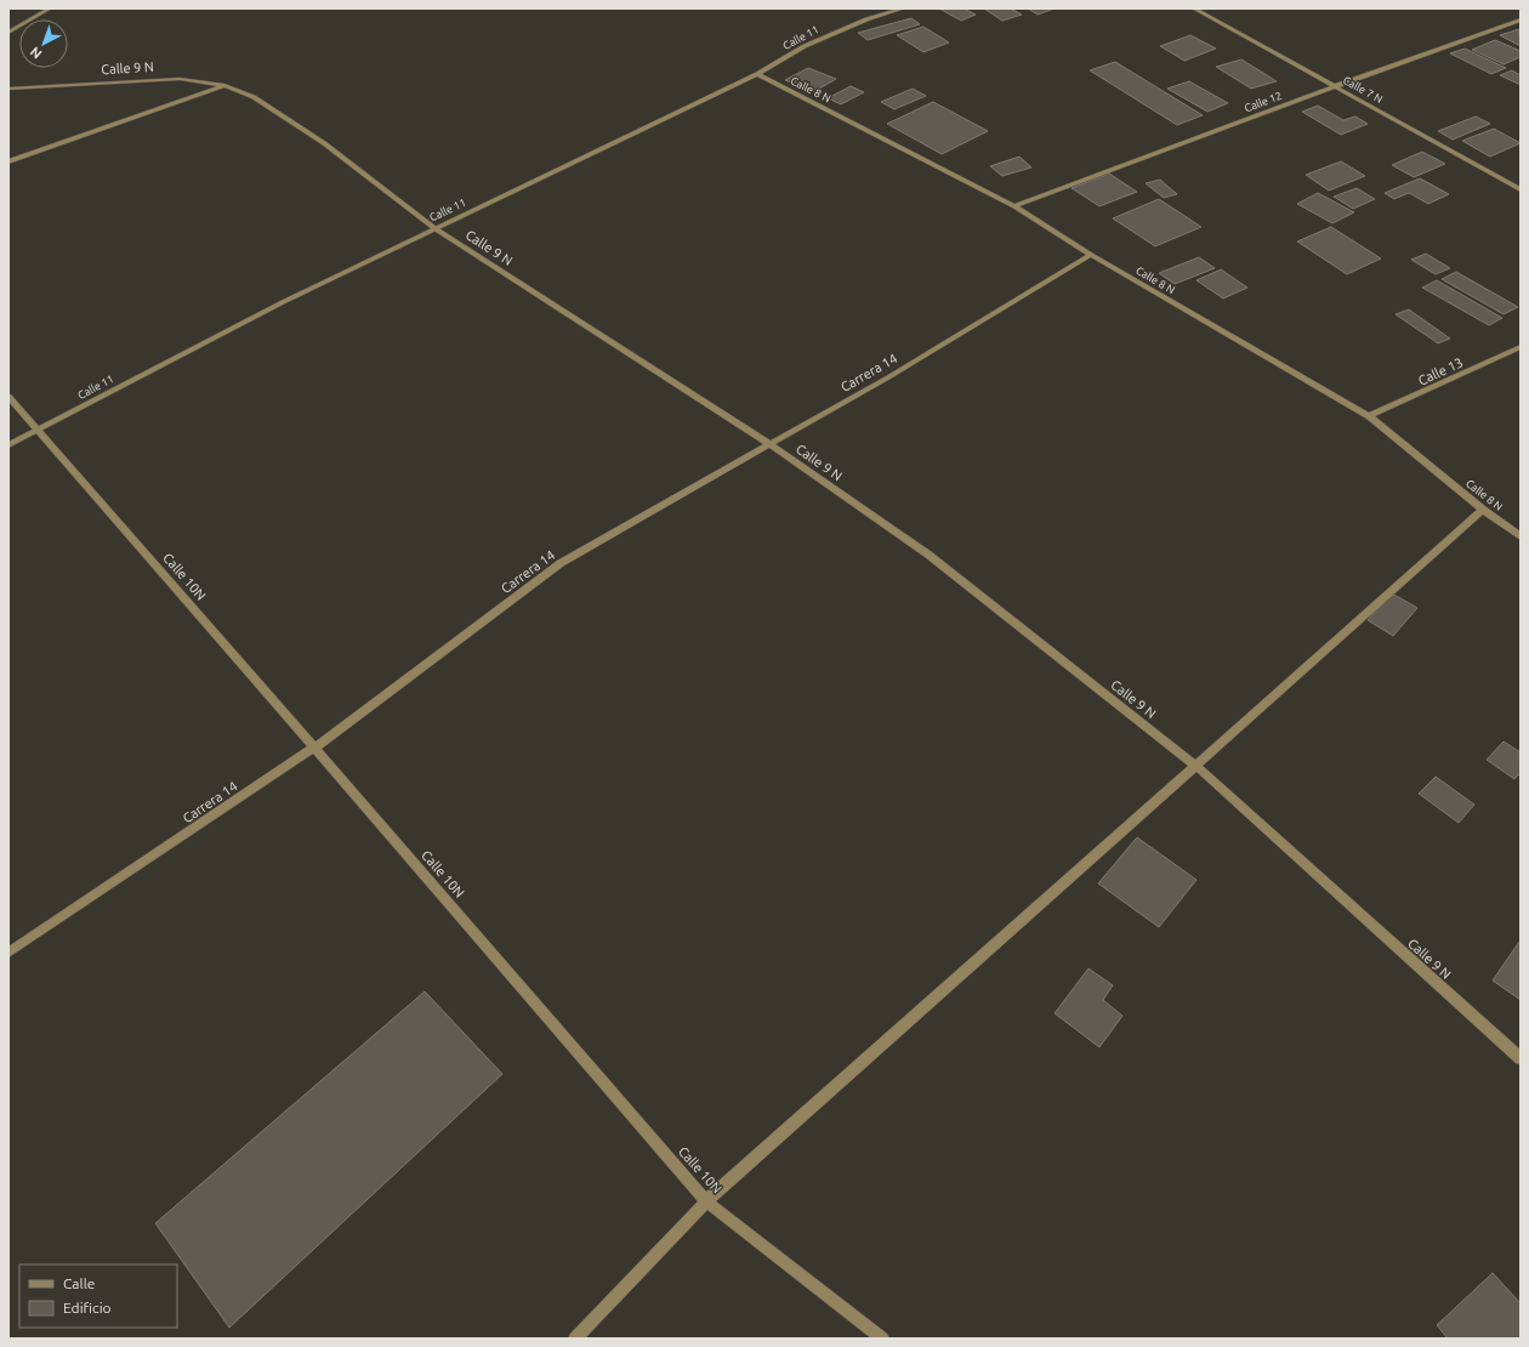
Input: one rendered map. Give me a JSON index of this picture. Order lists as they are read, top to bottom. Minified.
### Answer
{"streets":{"street":["Calle 11","Calle 9 N","Calle 8 N","Calle 7 N","Calle 12","Calle 13","Carrera 14","Calle 10N"]},"crossings":[["Calle 11","Calle 9 N"],["Calle 11","Calle 8 N"],["Calle 11","Calle 10N"],["Calle 9 N","Carrera 14"],["Calle 8 N","Calle 12"],["Calle 8 N","Calle 13"],["Calle 8 N","Carrera 14"],["Calle 7 N","Calle 12"],["Carrera 14","Calle 10N"]],"legend":["Calle","Edificio"],"north":"bottom left"}
